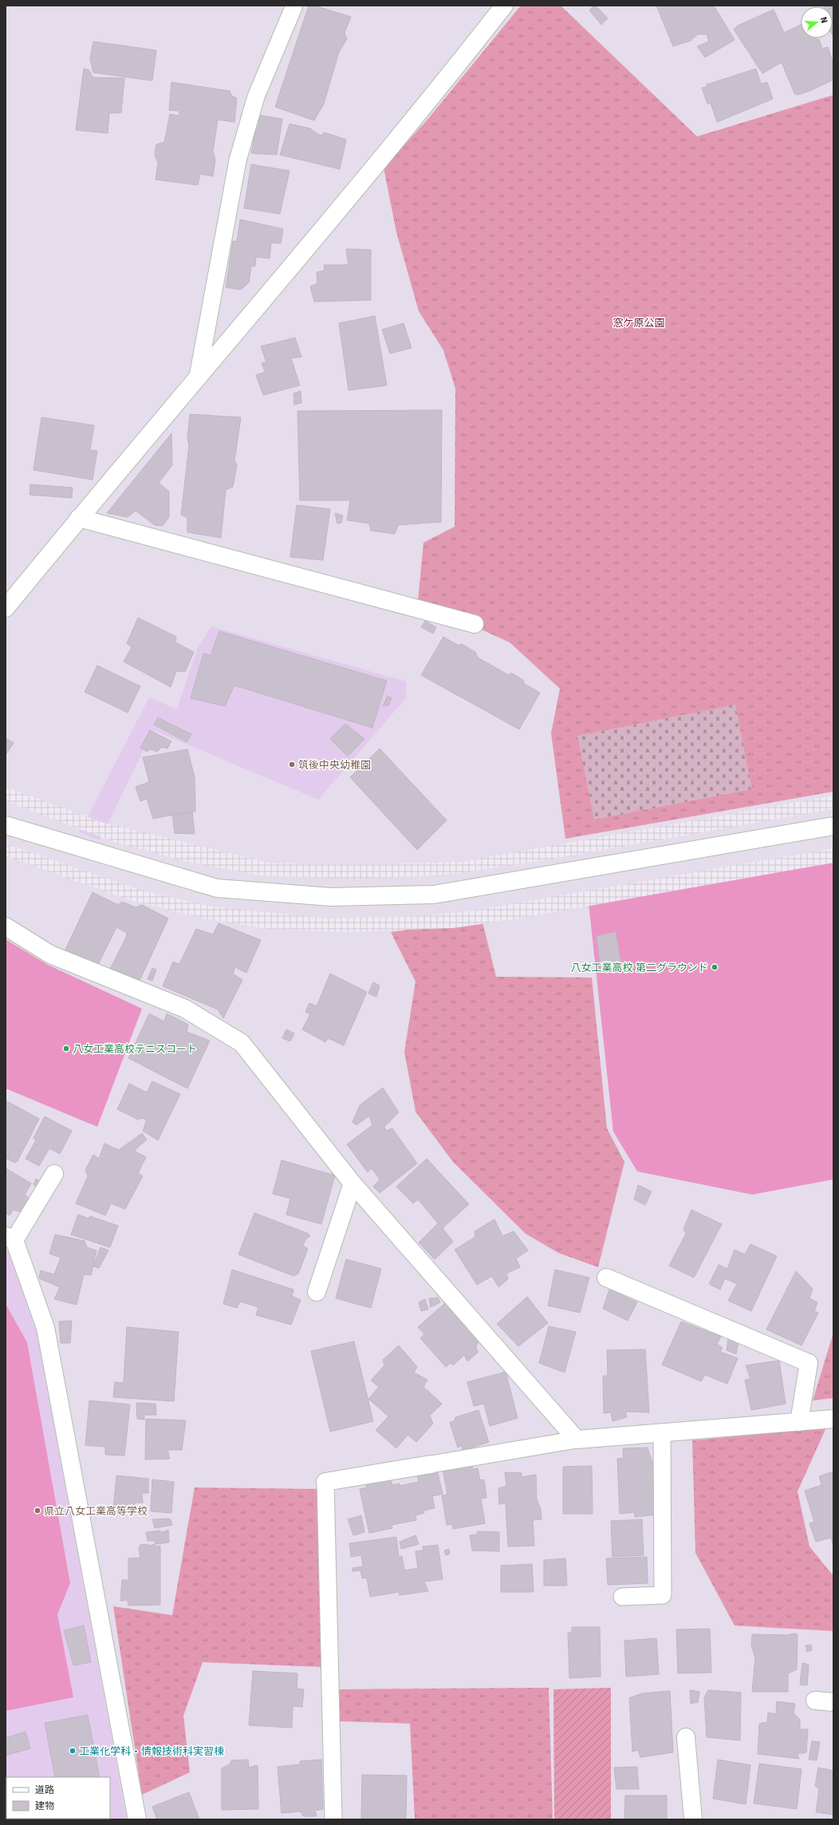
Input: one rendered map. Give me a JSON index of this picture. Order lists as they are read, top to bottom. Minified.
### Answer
{"parks":["窓ケ原公園"],"places":["筑後中央幼稚園","八女工業高校 第二グラウンド","八女工業高校テニスコート","県立八女工業高等学校","工業化学科・情報技術科実習棟"],"legend":["道路","建物"],"north":"right"}
